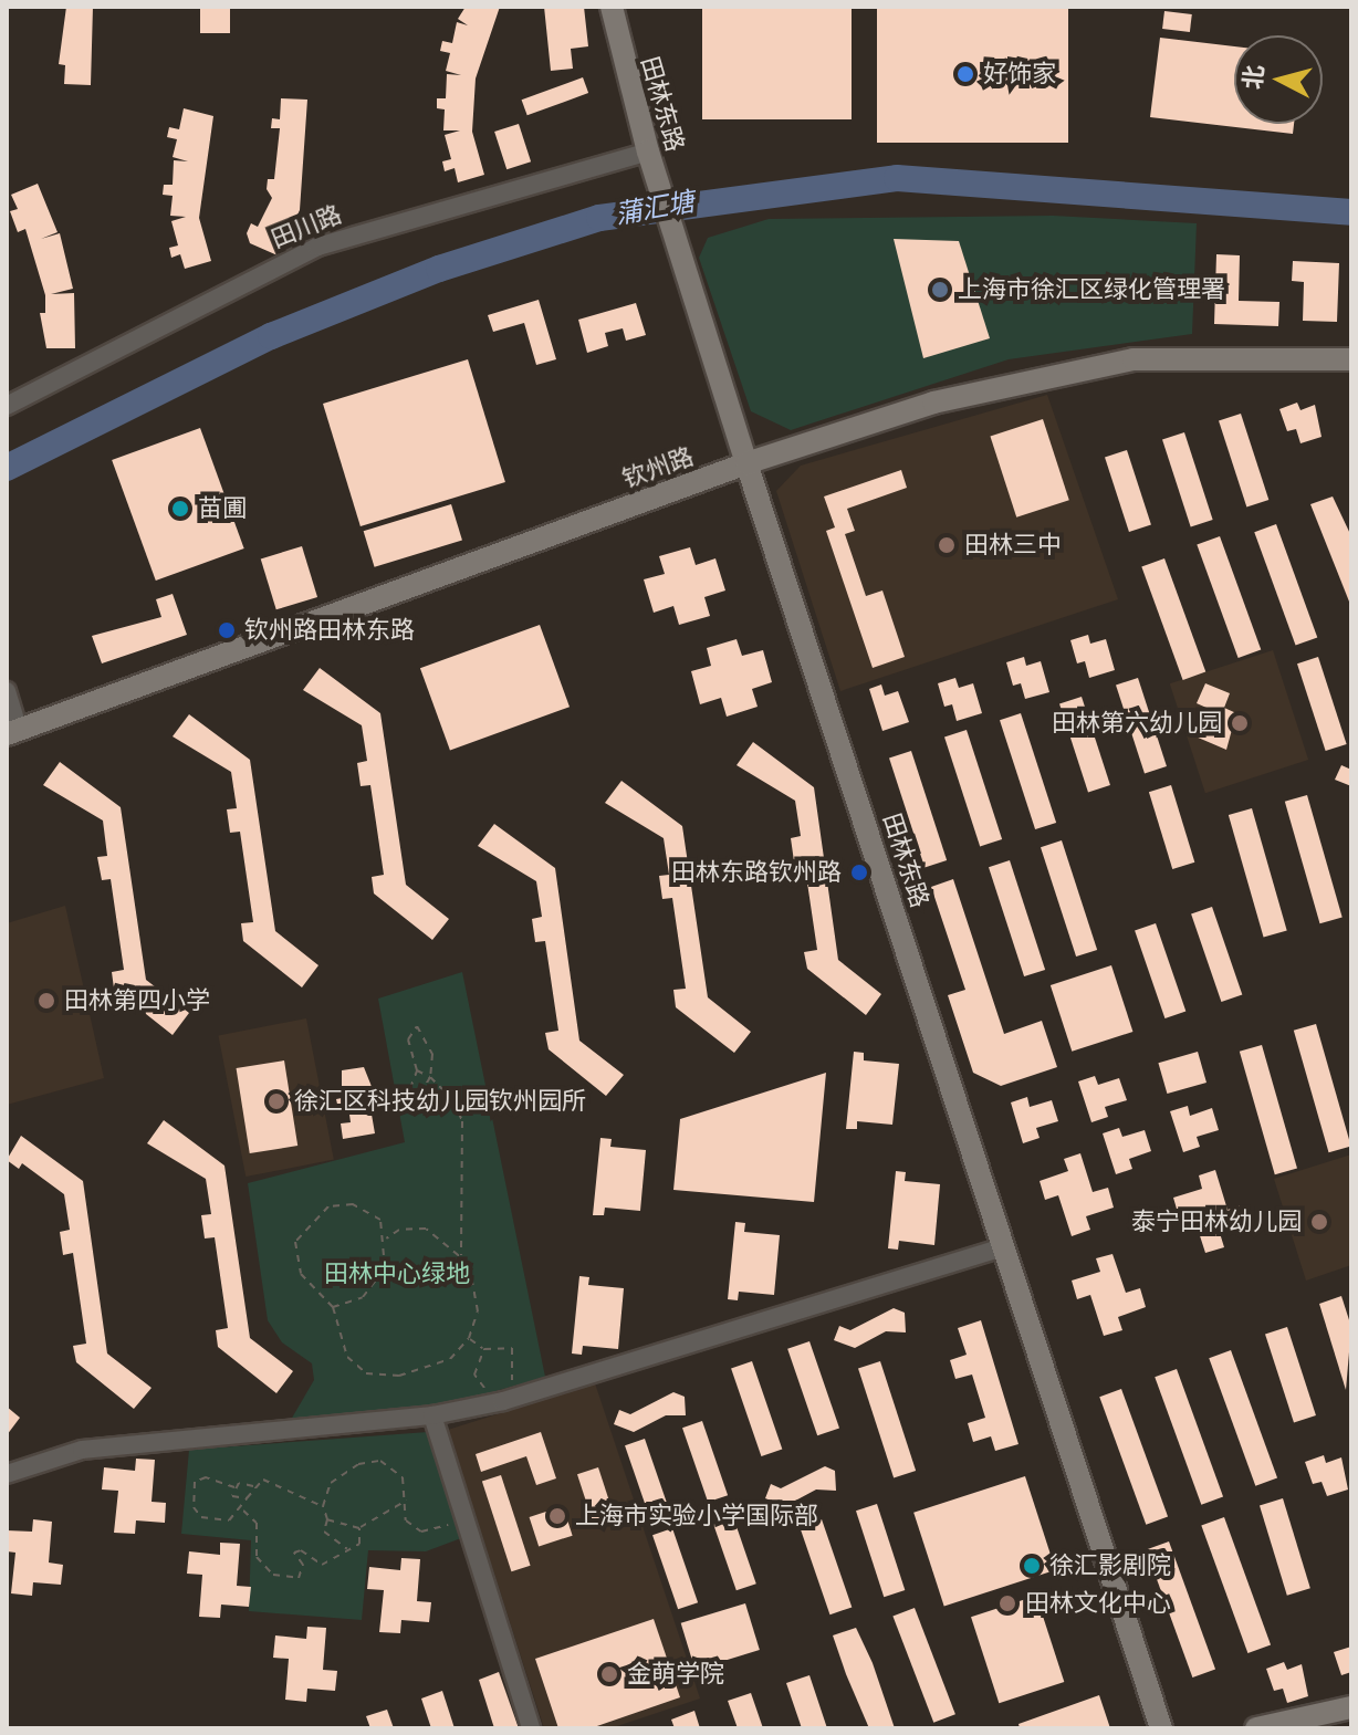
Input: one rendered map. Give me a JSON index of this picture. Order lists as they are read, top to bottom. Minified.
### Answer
{"streets":{"street":["田林东路","田川路","钦州路"]},"crossings":[["田林东路","田川路"],["田林东路","钦州路"]],"water":["蒲汇塘"],"parks":["田林中心绿地"],"places":["好饰家","上海市徐汇区绿化管理署","苗圃","田林三中","钦州路田林东路","田林第六幼儿园","田林东路钦州路","田林第四小学","徐汇区科技幼儿园钦州园所","泰宁田林幼儿园","上海市实验小学国际部","徐汇影剧院","田林文化中心","金萌学院"],"north":"left"}
